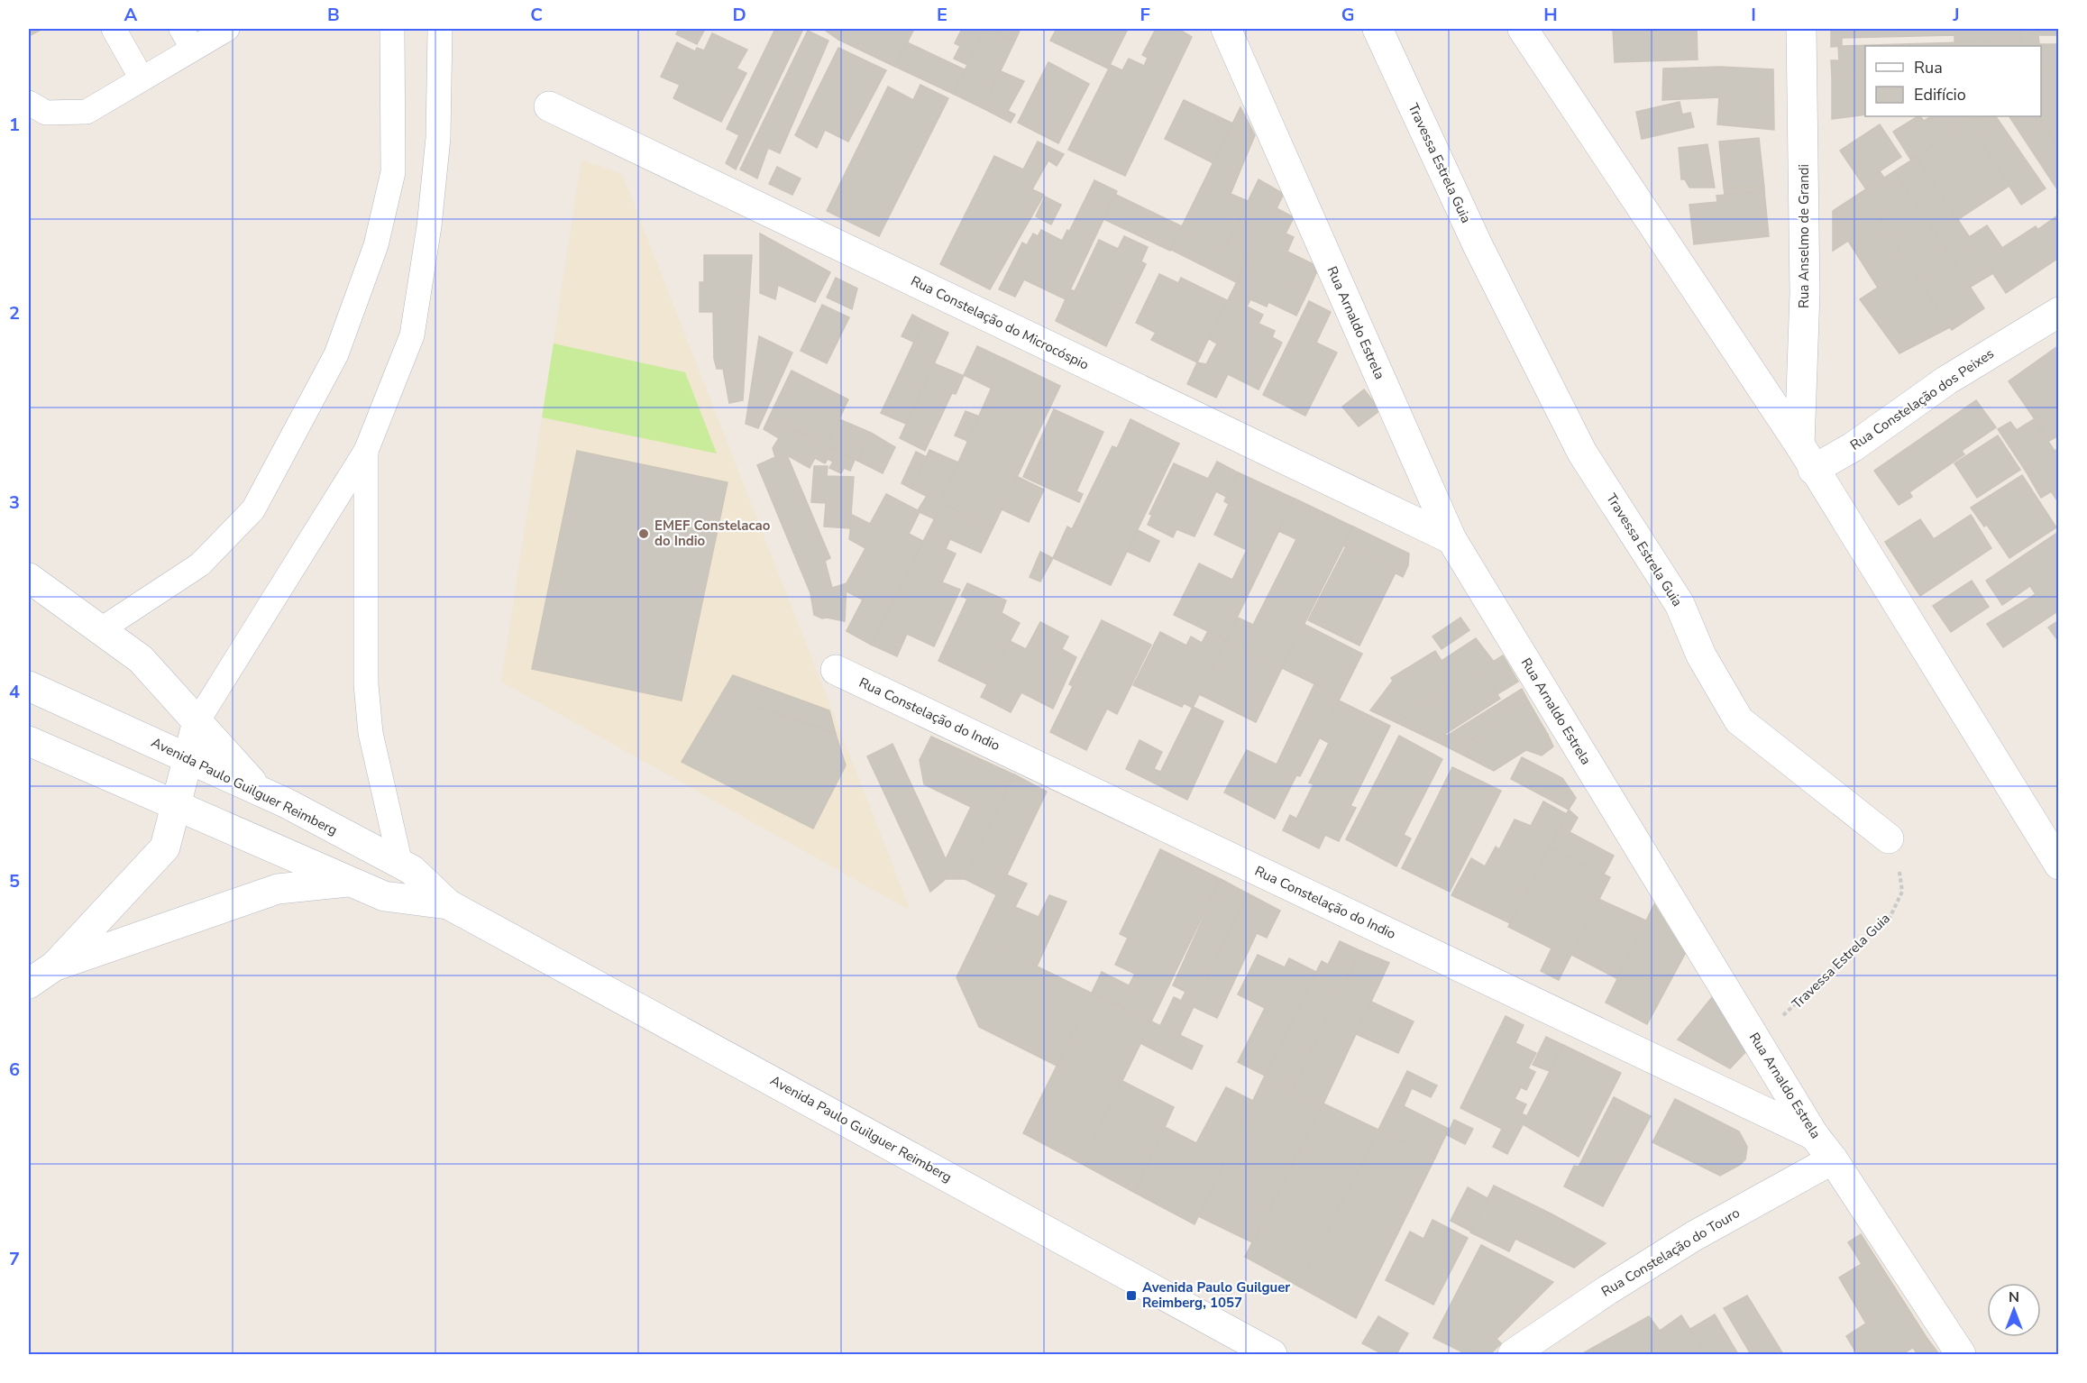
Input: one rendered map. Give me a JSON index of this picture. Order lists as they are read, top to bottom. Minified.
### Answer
{"streets":{"street":["Travessa Estrela Guia","Rua Anselmo de Grandi","Rua Constelação do Microcóspio","Rua Arnaldo Estrela","Rua Constelação dos Peixes","Rua Constelação do Indio","Avenida Paulo Guilguer Reimberg","Rua Constelação do Touro"]},"crossings":[["Travessa Estrela Guia","Rua Arnaldo Estrela"],["Rua Anselmo de Grandi","Rua Constelação dos Peixes"],["Rua Constelação do Microcóspio","Rua Arnaldo Estrela"],["Rua Arnaldo Estrela","Rua Constelação do Indio"],["Rua Arnaldo Estrela","Rua Constelação do Touro"]],"places":{"other":["EMEF Constelacao do Indio"],"transit":["Avenida Paulo Guilguer Reimberg, 1057"]},"legend":["Rua","Edifício"],"north":"top","grid":{"columns":["A","B","C","D","E","F","G","H","I","J"],"rows":["1","2","3","4","5","6","7"]}}
